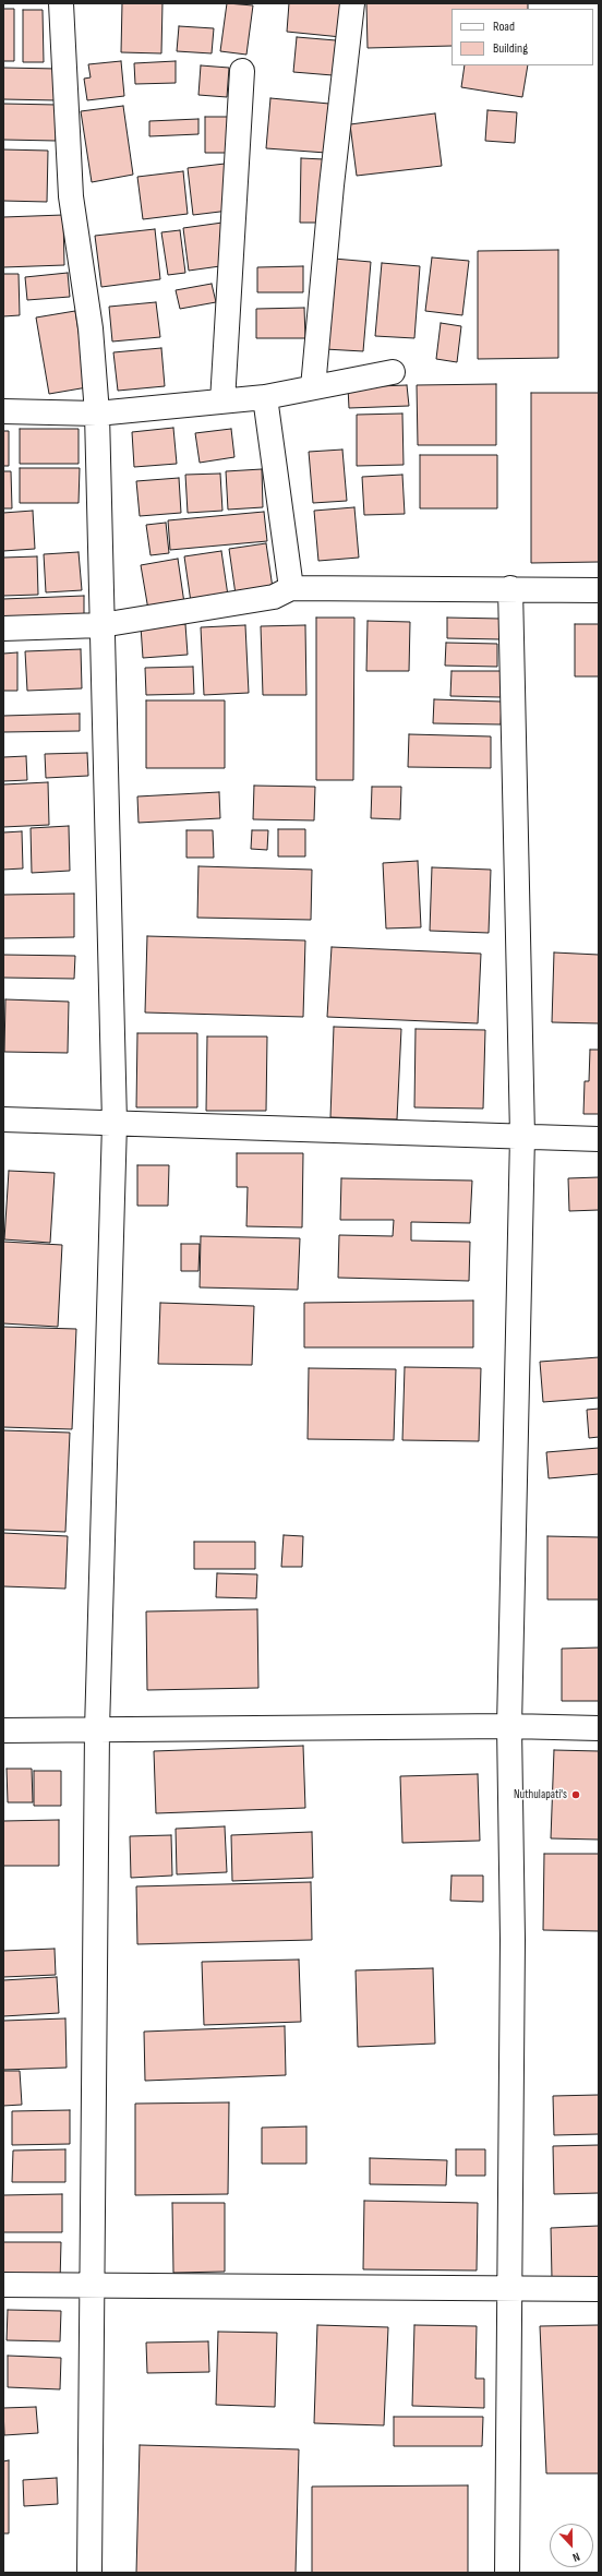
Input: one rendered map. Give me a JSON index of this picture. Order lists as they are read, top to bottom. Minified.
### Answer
{"places":["Nuthulapati's"],"legend":["Road","Building"],"north":"bottom"}
